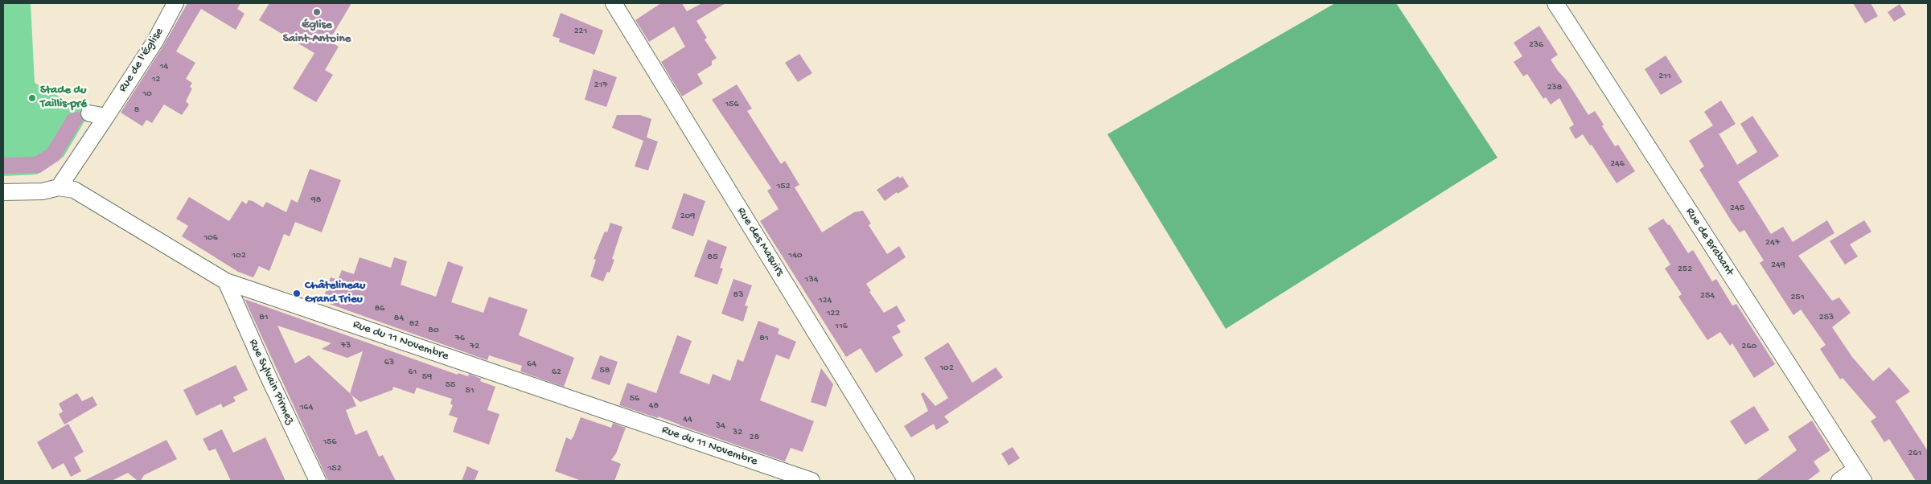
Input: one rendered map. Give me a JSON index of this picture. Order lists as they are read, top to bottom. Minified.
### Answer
{"streets":{"street":["Rue de l'Église","Rue des Masuirs","Rue de Brabant","Rue du 11 Novembre","Rue Sylvain Pirmez"]},"crossings":[["Rue de l'Église","Rue du 11 Novembre"],["Rue du 11 Novembre","Rue Sylvain Pirmez"]],"places":["Église Saint-Antoine","Stade du Taillis-pré","Châtelineau Grand Trieu"],"house_numbers":["221","236","14","211","12","217","238","10","156","8","246","152","98","245","209","106","247","102","140","85","249","252","134","83","254","251","124","86","122","81","253","84","82","116","80","76","81","73","72","260","63","64","102","58","61","62","59","55","51","56","48","164","44","34","32","28","156","261","152"]}
